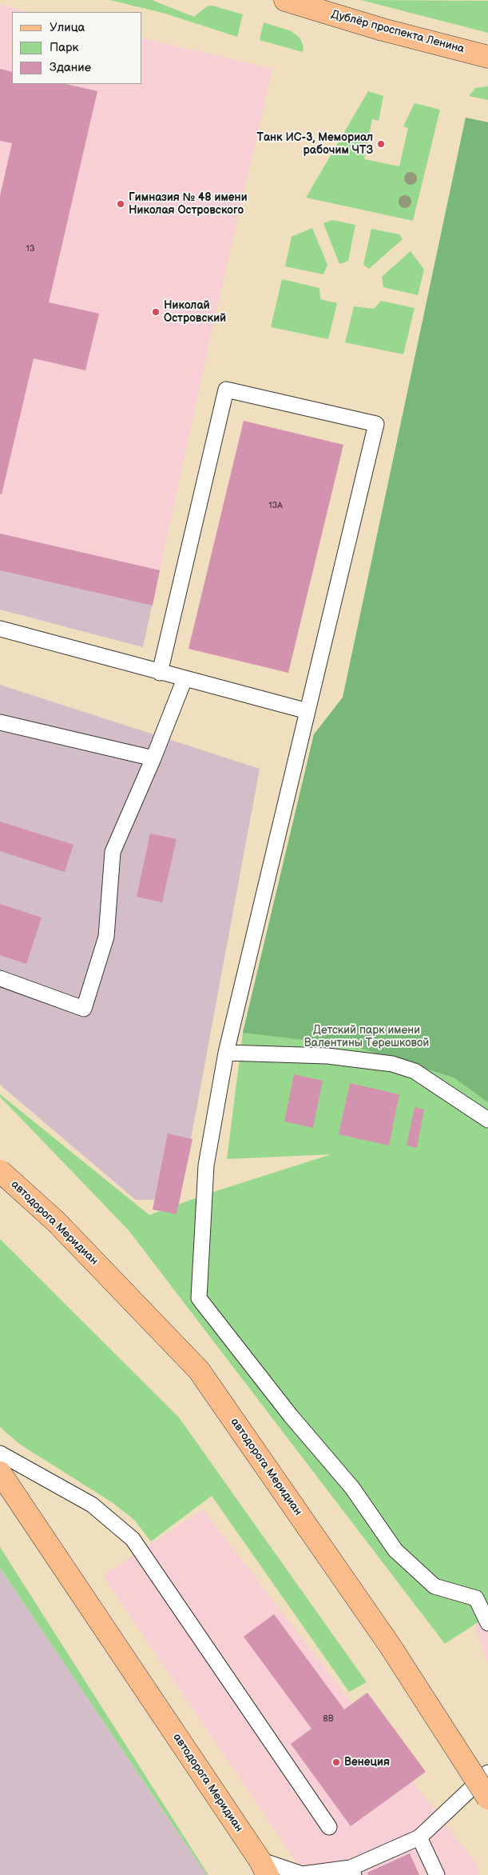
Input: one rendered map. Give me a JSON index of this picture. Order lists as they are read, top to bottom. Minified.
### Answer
{"streets":{"main road":["Дублёр проспекта Ленина","автодорога Меридиан"]},"parks":["Детский парк имени Валентины Терешковой"],"places":["Танк ИС-3, Мемориал рабочим ЧТЗ","Гимназия № 48 имени Николая Островского","Николай Островский","Венеция"],"house_numbers":["13","13А","8В"],"legend":["Улица","Парк","Здание"]}
